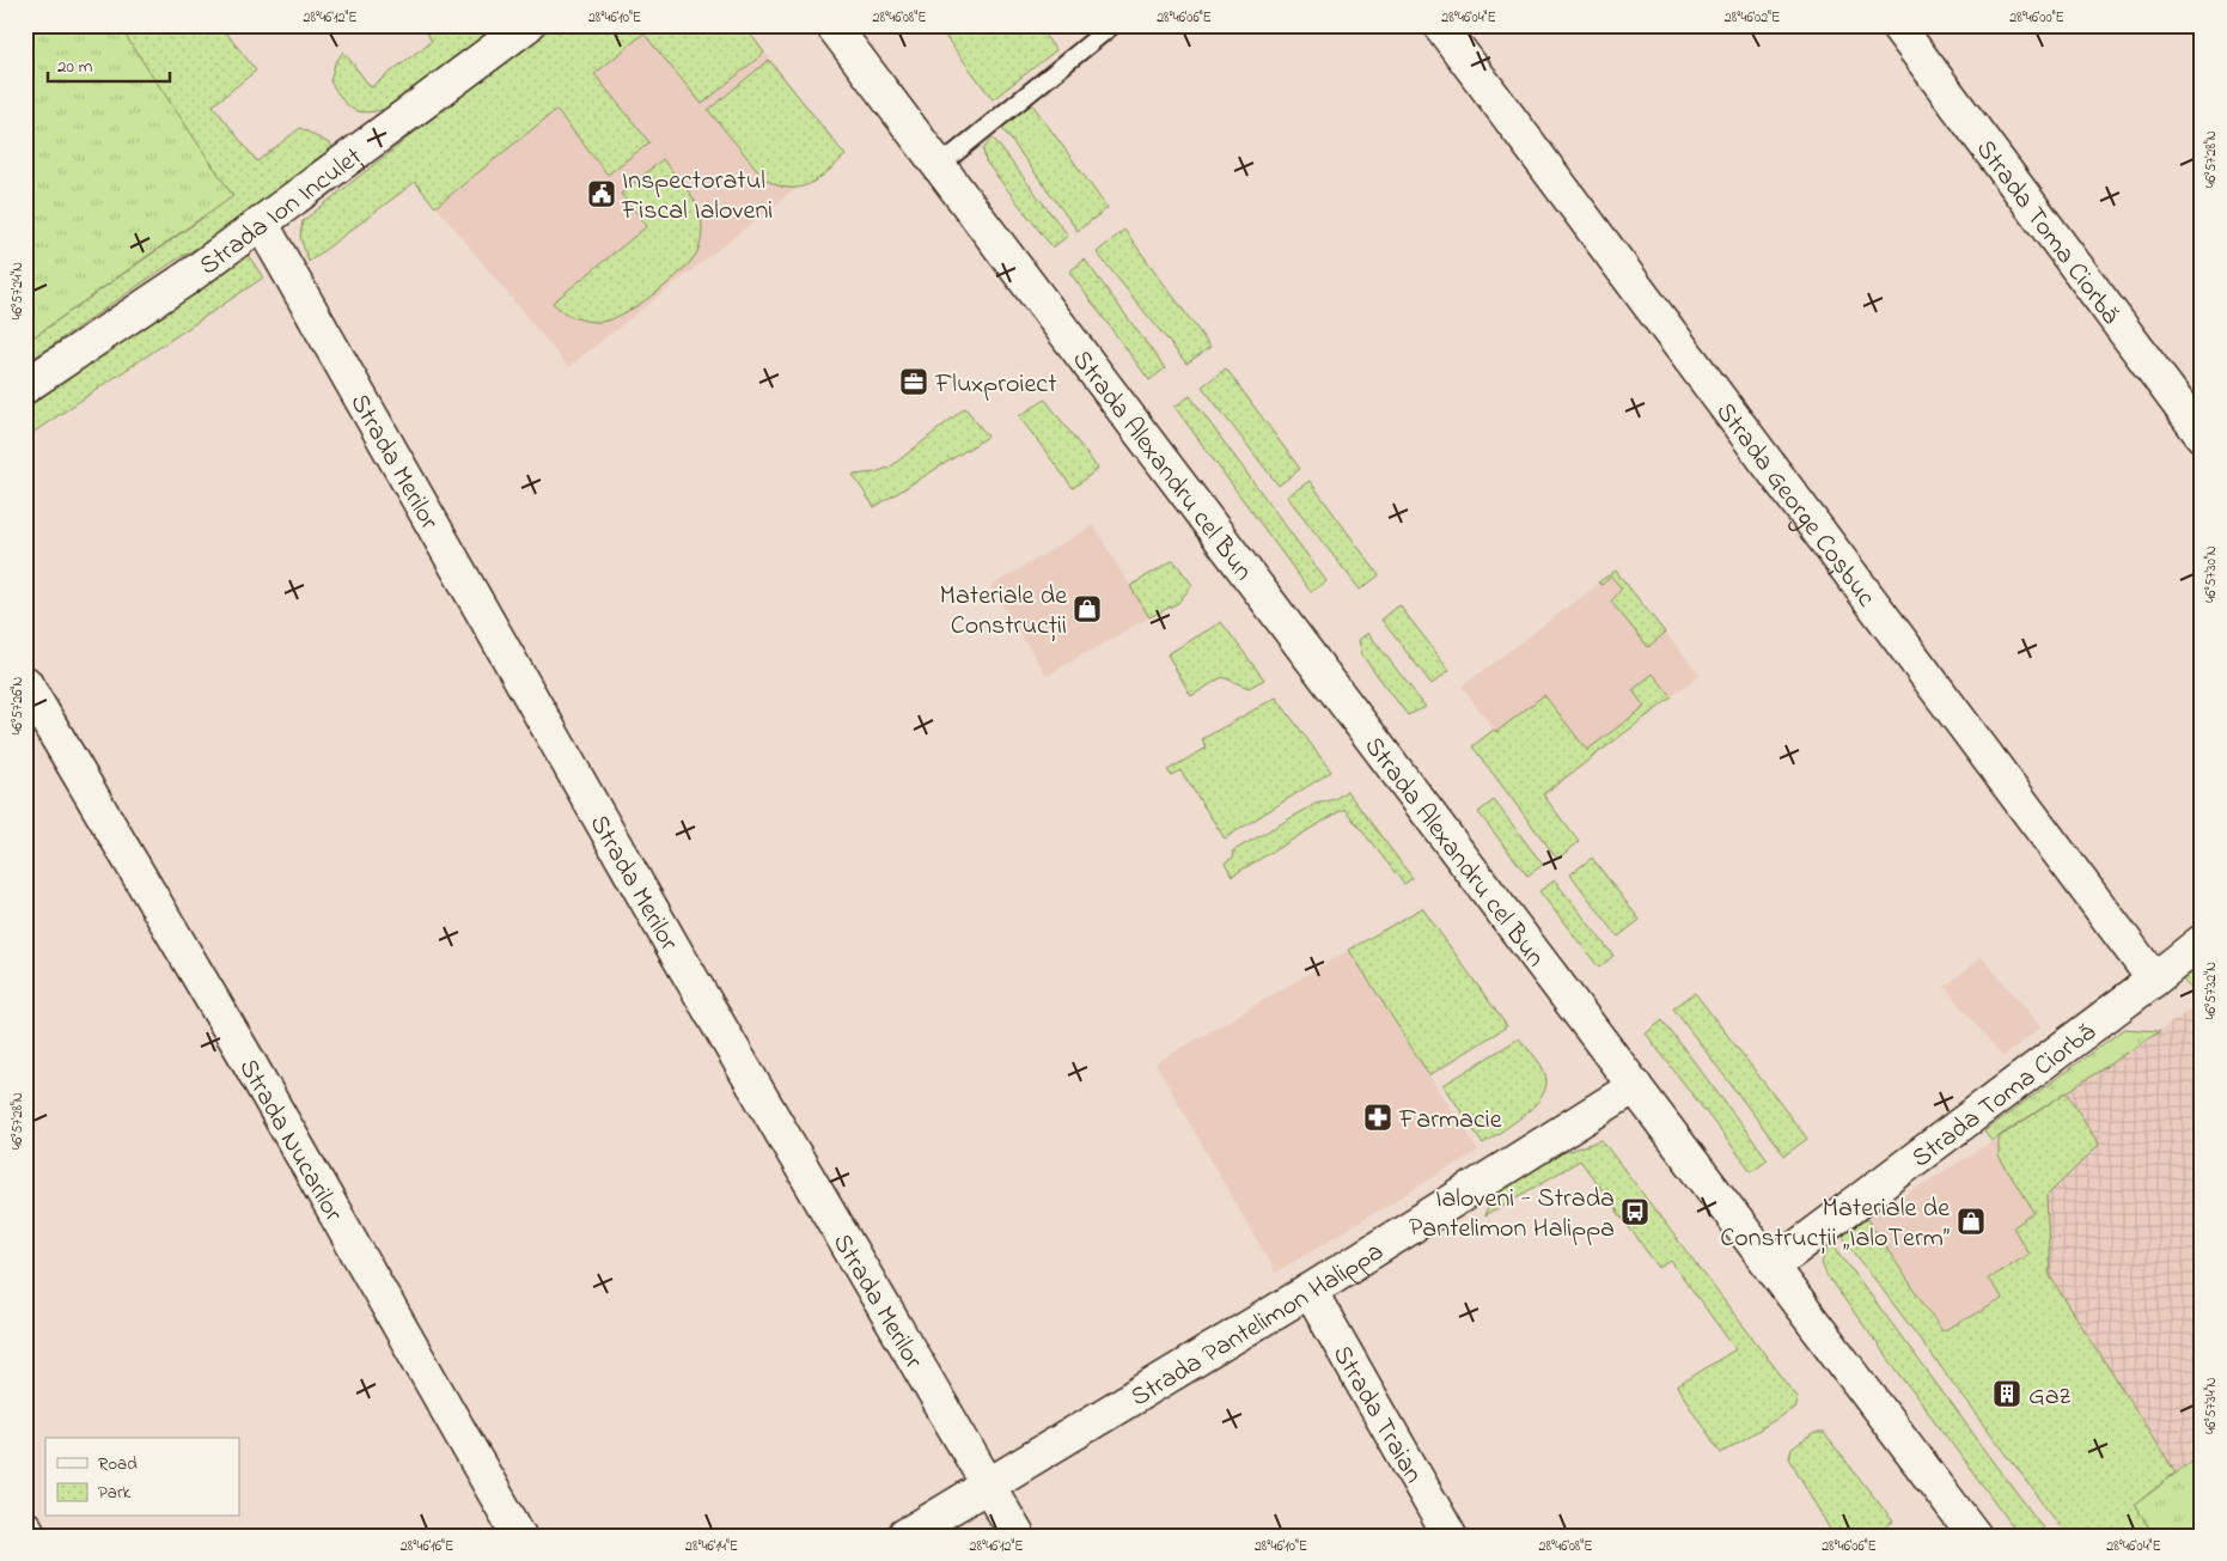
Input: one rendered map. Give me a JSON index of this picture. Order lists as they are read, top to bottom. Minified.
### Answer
{"streets":{"street":["Strada Ion Inculeț","Strada Toma Ciorbă","Strada Merilor","Strada Alexandru cel Bun","Strada George Coșbuc","Strada Nucarilor","Strada Pantelimon Halippa","Strada Traian"]},"crossings":[["Strada Ion Inculeț","Strada Merilor"],["Strada Toma Ciorbă","Strada Alexandru cel Bun"],["Strada Toma Ciorbă","Strada George Coșbuc"],["Strada Merilor","Strada Pantelimon Halippa"],["Strada Alexandru cel Bun","Strada Pantelimon Halippa"],["Strada Pantelimon Halippa","Strada Traian"]],"places":{"public building":["Inspectoratul Fiscal Ialoveni"],"office":["Fluxproiect"],"shop":["Materiale de Construcții","Materiale de Construcții „IaloTerm”"],"pharmacy":["Farmacie"],"bus stop":["Ialoveni - Strada Pantelimon Halippa"],"building":["Gaz"]},"legend":["Road","Park"],"scale_bar":"20 m","coordinates":["28°46'12\"E","28°46'10\"E","28°46'08\"E","28°46'06\"E","28°46'04\"E","28°46'02\"E","28°46'00\"E","46°57'28\"N","46°57'24\"N","46°57'30\"N","46°57'26\"N","46°57'32\"N","46°57'34\"N","28°46'16\"E","28°46'14\"E"]}
